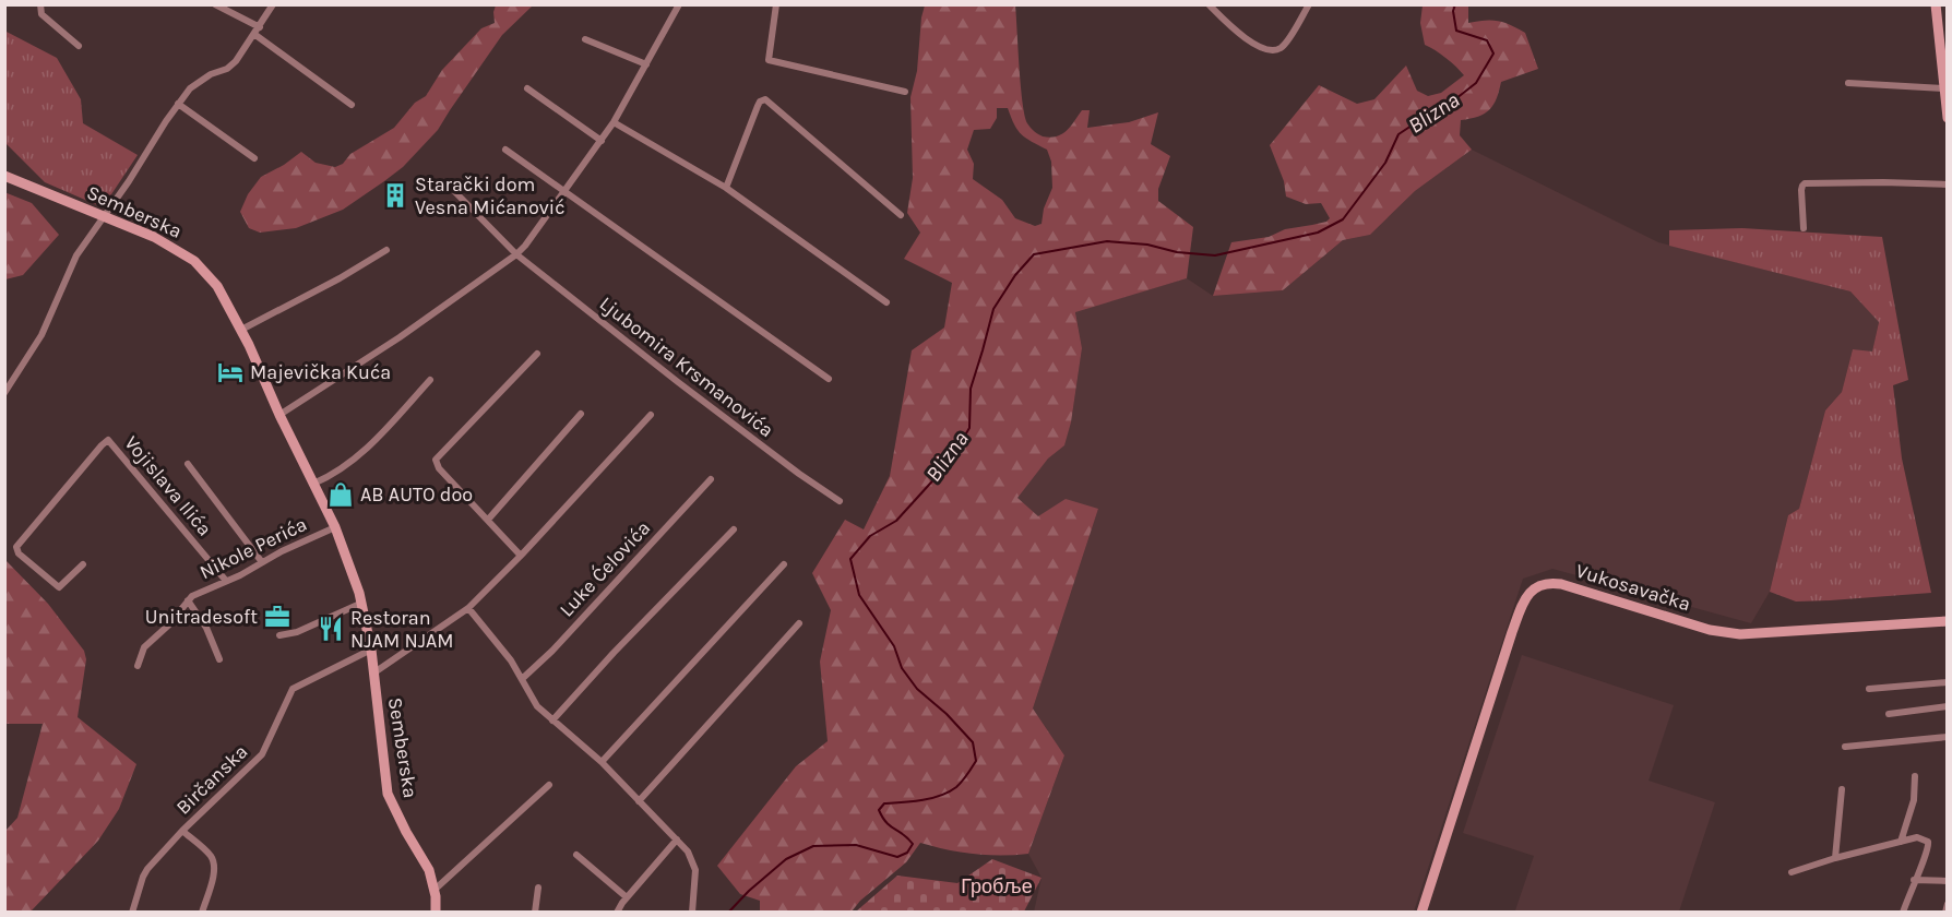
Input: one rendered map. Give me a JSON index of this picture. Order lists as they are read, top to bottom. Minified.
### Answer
{"streets":{"main road":["Semberska","Vukosavačka"],"street":["Ljubomira Krsmanovića","Vojislava Ilića","Nikole Perića","Luke Ćelovića","Birčanska"]},"crossings":[["Semberska","Nikole Perića"],["Semberska","Birčanska"],["Vojislava Ilića","Nikole Perića"]],"water":["Blizna"],"parks":["Гробље"],"places":{"building":["Starački dom Vesna Mićanović"],"hotel":["Majevička Kuća"],"shop":["AB AUTO doo"],"office":["Unitradesoft"],"restaurant":["Restoran NJAM NJAM"]}}
